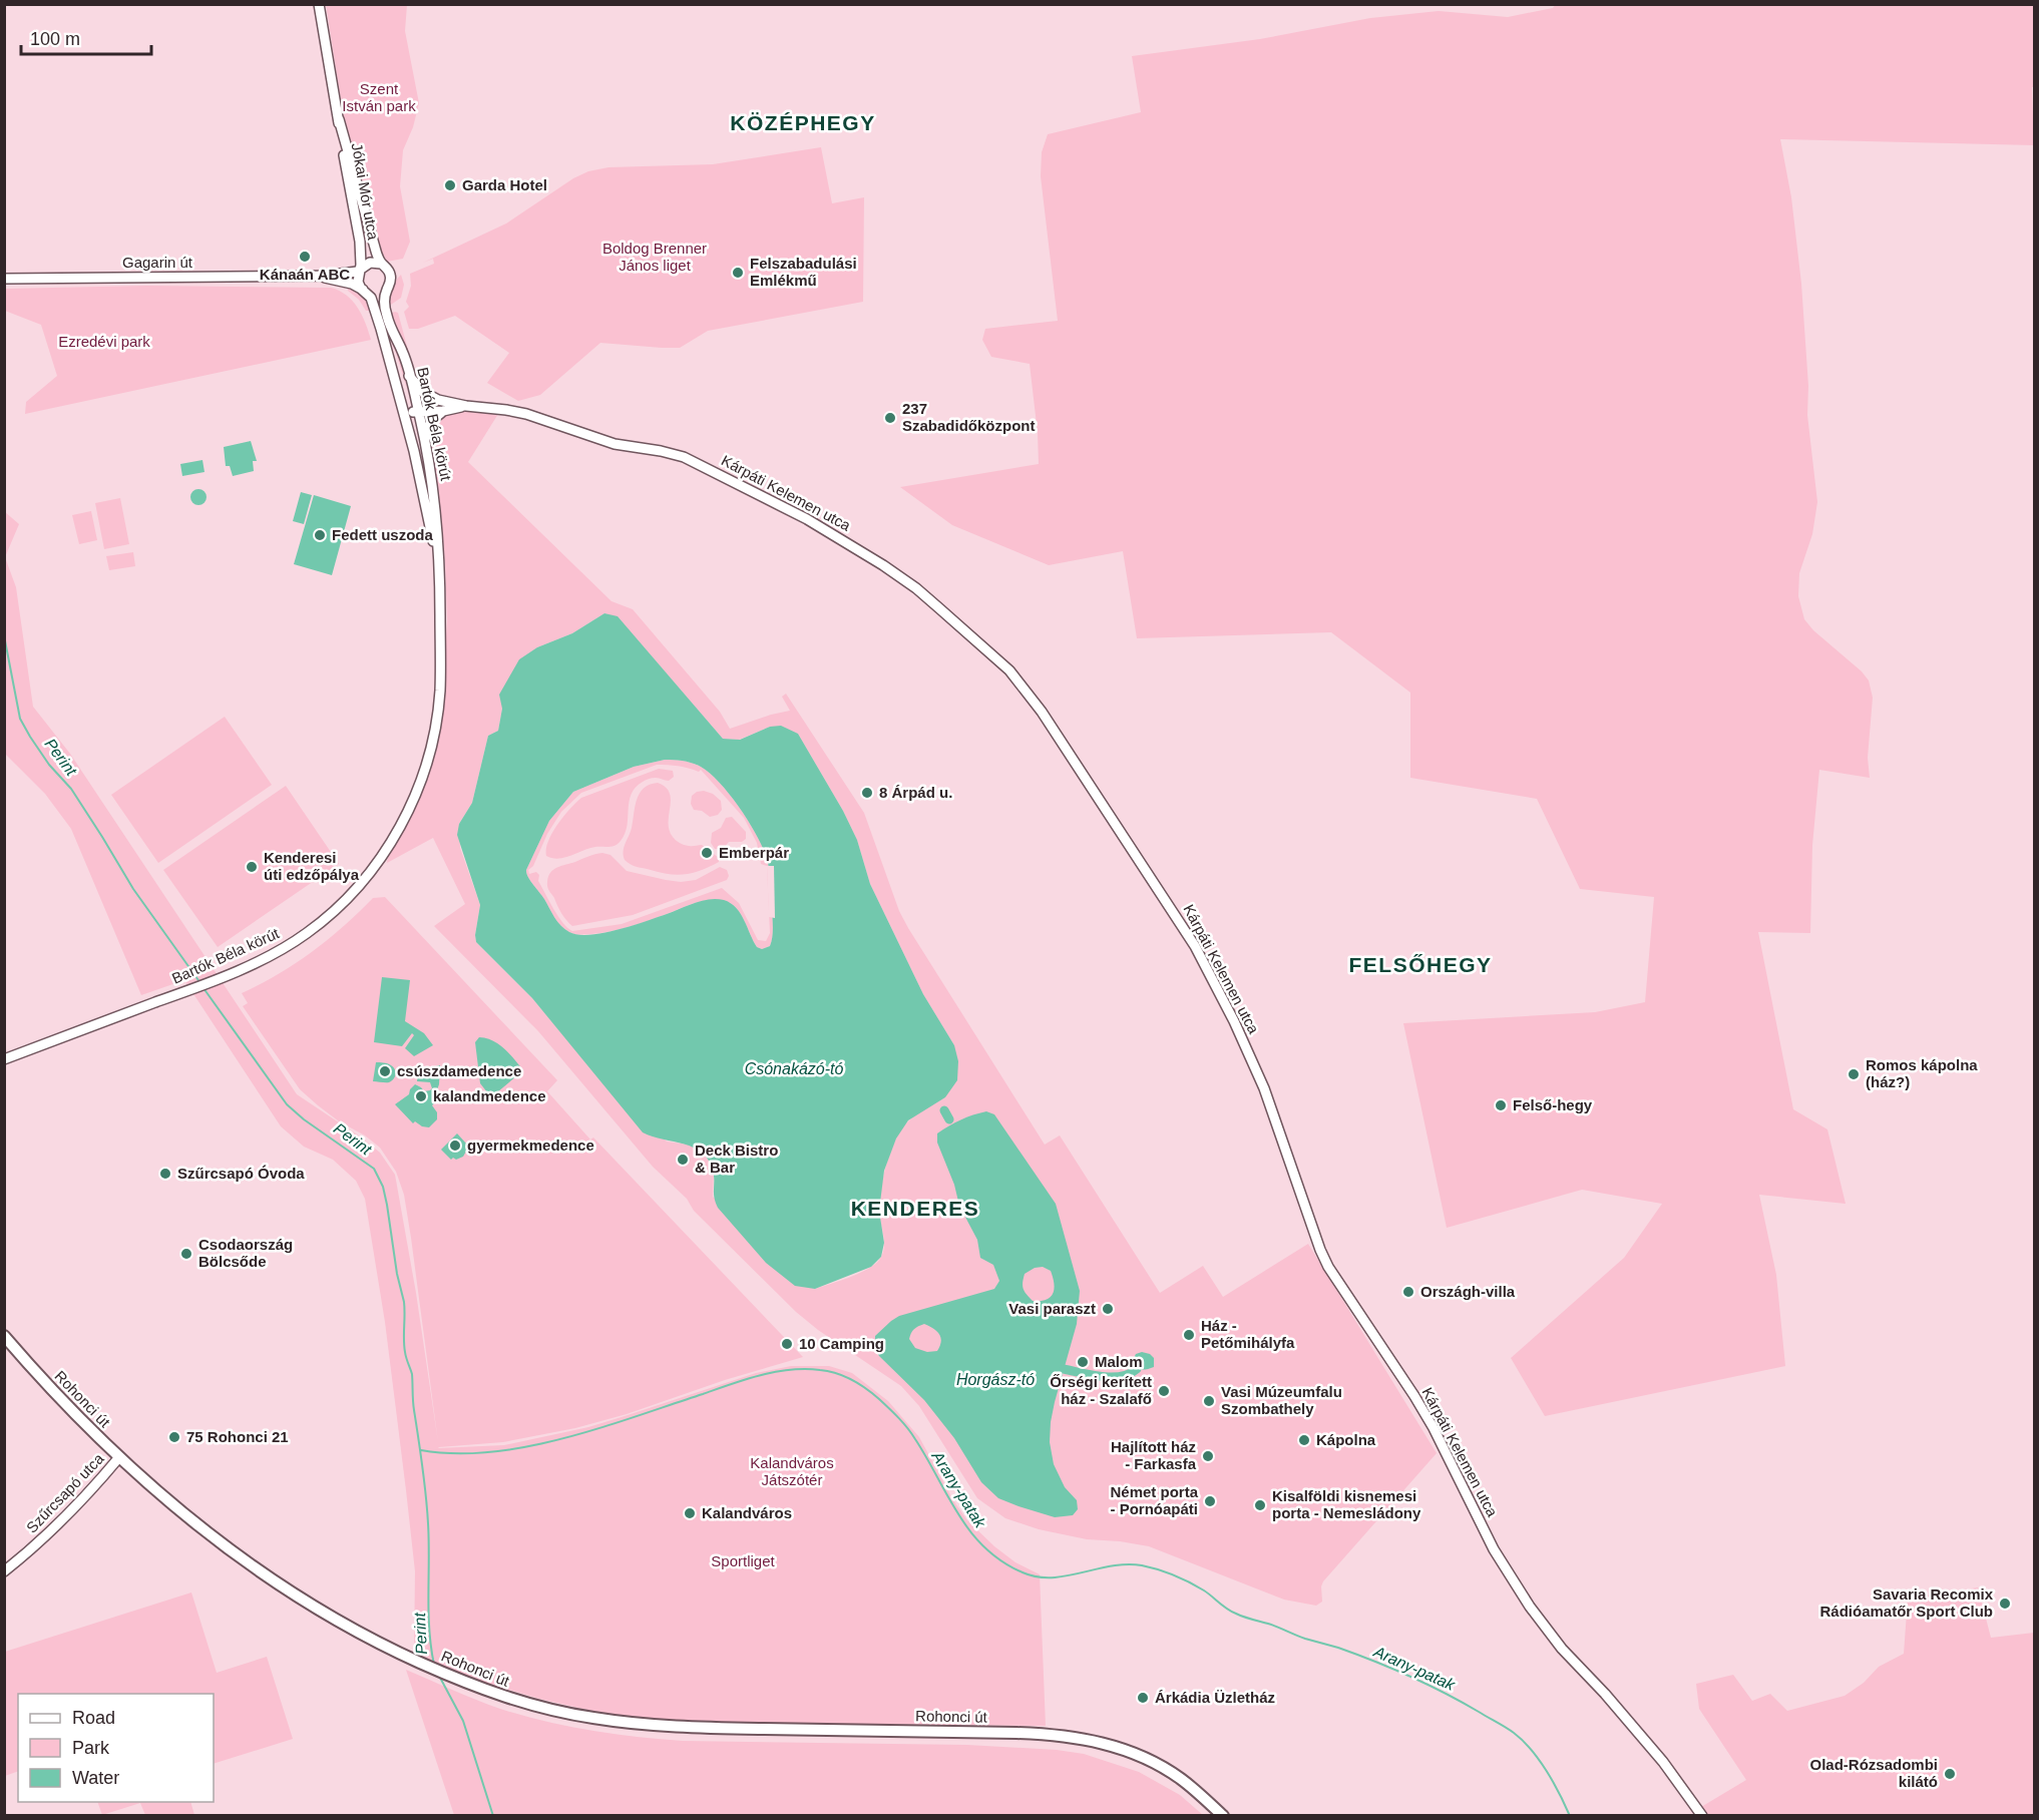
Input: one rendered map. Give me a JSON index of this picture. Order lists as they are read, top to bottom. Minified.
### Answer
{"streets":{"main road":["Rohonci út"],"street":["Jókai Mór utca","Gagarin út","Bartók Béla körút","Kárpáti Kelemen utca","Szűrcsapó utca"]},"crossings":[["Jókai Mór utca","Gagarin út"],["Jókai Mór utca","Bartók Béla körút"],["Gagarin út","Bartók Béla körút"],["Bartók Béla körút","Kárpáti Kelemen utca"],["Rohonci út","Szűrcsapó utca"]],"districts":["KÖZÉPHEGY","FELSŐHEGY","KENDERES"],"water":["Perint","Csónakázó-tó","Horgász-tó","Arany-patak"],"parks":["Szent István park","Boldog Brenner János liget","Ezredévi park","Kalandváros Játszótér","Sportliget"],"places":["Garda Hotel","Kánaán ABC","Felszabadulási Emlékmű","237 Szabadidőközpont","Fedett uszoda","8 Árpád u.","Emberpár","Kenderesi úti edzőpálya","csúszdamedence","Romos kápolna (ház?)","kalandmedence","Felső-hegy","gyermekmedence","Deck Bistro & Bar","Szűrcsapó Óvoda","Csodaország Bölcsőde","Országh-villa","Vasi paraszt","Ház - Petőmihályfa","10 Camping","Malom","Őrségi kerített ház - Szalafő","Vasi Múzeumfalu Szombathely","75 Rohonci 21","Kápolna","Hajlított ház - Farkasfa","Német porta - Pornóapáti","Kisalföldi kisnemesi porta - Nemesládony","Kalandváros","Savaria Recomix Rádióamatőr Sport Club","Árkádia Üzletház","Olad-Rózsadombi kilátó"],"legend":["Road","Park","Water"],"scale_bar":"100 m"}
